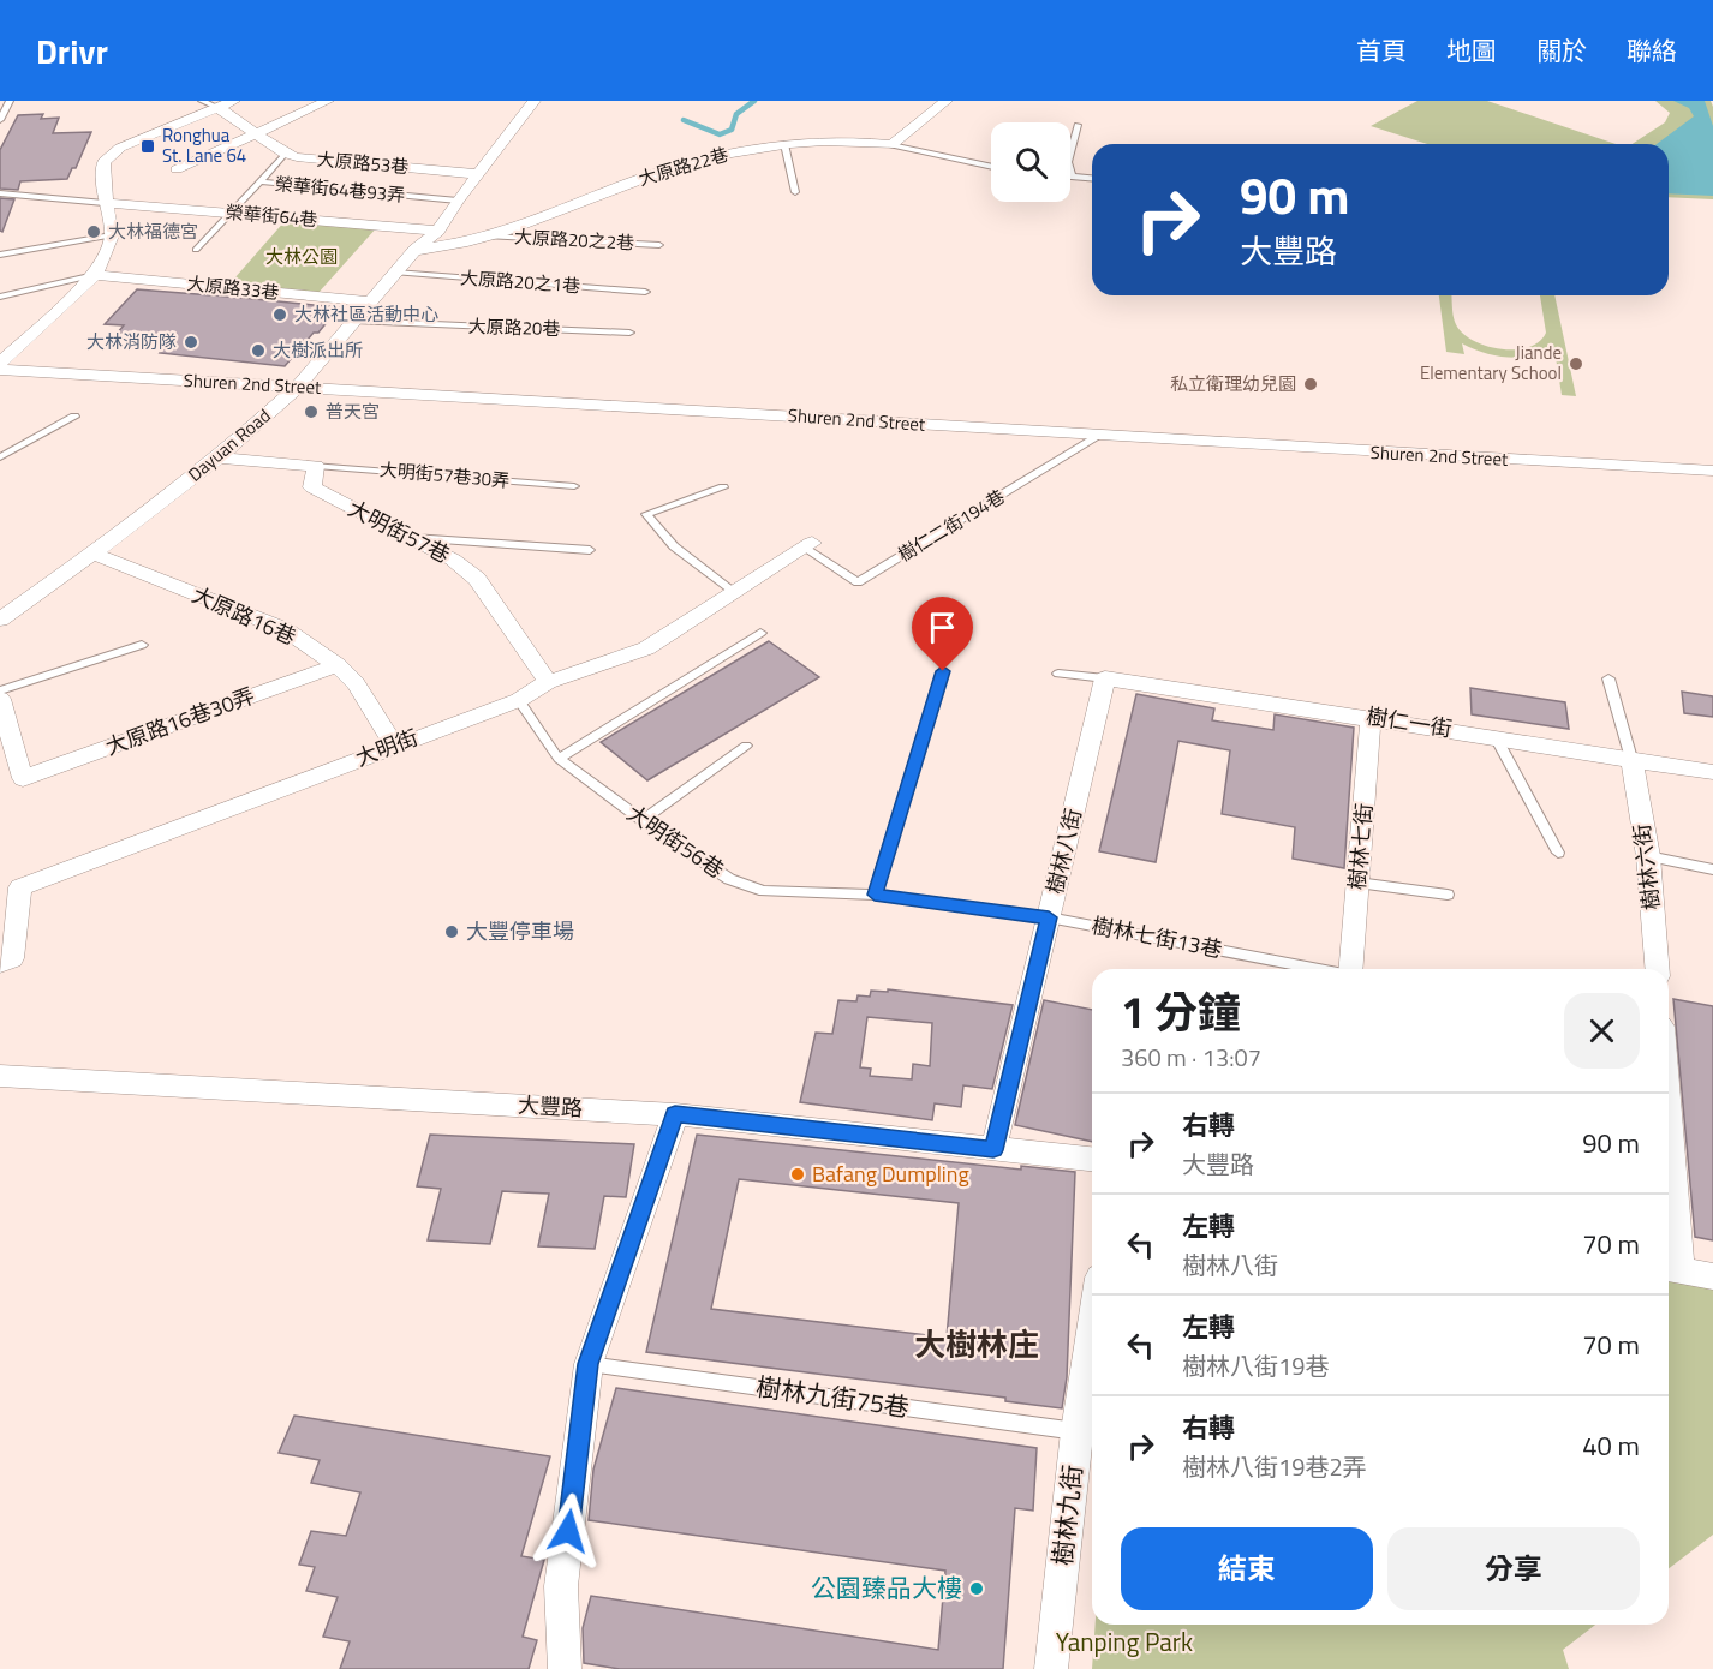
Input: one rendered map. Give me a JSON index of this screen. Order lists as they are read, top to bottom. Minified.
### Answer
{"streets":{"street":["大原路53巷","大原路22巷","榮華街64巷","大原路33巷","Shuren 2nd Street","Dayuan Road","大明街57巷","大原路16巷","大原路16巷30弄","樹仁一街","大明街","樹林七街","樹林八街","樹林六街","大豐路","樹林九街"],"lane":["榮華街64巷93弄","大原路20之2巷","大原路20之1巷","大原路20巷","大明街57巷30弄","樹仁二街194巷","大明街56巷","樹林七街13巷","樹林九街75巷"]},"crossings":[["大原路53巷","榮華街64巷93弄"],["大原路53巷","Dayuan Road"],["大原路22巷","大原路20之2巷"],["大原路22巷","Dayuan Road"],["榮華街64巷93弄","Dayuan Road"],["榮華街64巷","Dayuan Road"],["大原路20之1巷","Dayuan Road"],["大原路33巷","Dayuan Road"],["大原路20巷","Dayuan Road"],["Shuren 2nd Street","Dayuan Road"],["Shuren 2nd Street","樹仁二街194巷"],["Dayuan Road","大原路16巷"],["大明街57巷30弄","大明街57巷"],["樹仁二街194巷","大明街"],["大明街57巷","大明街"],["大原路16巷","大原路16巷30弄"],["大原路16巷","大明街"],["樹仁一街","樹林七街"],["樹仁一街","樹林八街"],["樹仁一街","樹林六街"],["大明街","大明街56巷"],["大明街56巷","樹林八街"],["大明街56巷","樹林七街13巷"],["樹林八街","樹林七街13巷"],["樹林八街","大豐路"],["樹林九街75巷","樹林九街"]],"districts":["大樹林庄"],"parks":["大林公園","Yanping Park"],"places":{"transit":["Ronghua St. Lane 64"],"other":["大林福德宮","大林社區活動中心","大林消防隊","大樹派出所","Jiande Elementary School","私立衛理幼兒園","普天宮","大豐停車場","Bafang Dumpling","公園臻品大樓"]},"page":{"header":"Drivr","nav":["首頁","地圖","關於","聯絡"],"turn":["90 m","大豐路"],"heading":["1 分鐘","360 m · 13:07"],"list":[{"name":"右轉","note":"大豐路","value":"90 m"},{"name":"左轉","note":"樹林八街","value":"70 m"},{"name":"左轉","note":"樹林八街19巷","value":"70 m"},{"name":"右轉","note":"樹林八街19巷2弄","value":"40 m"}],"buttons":["結束","分享"]}}
